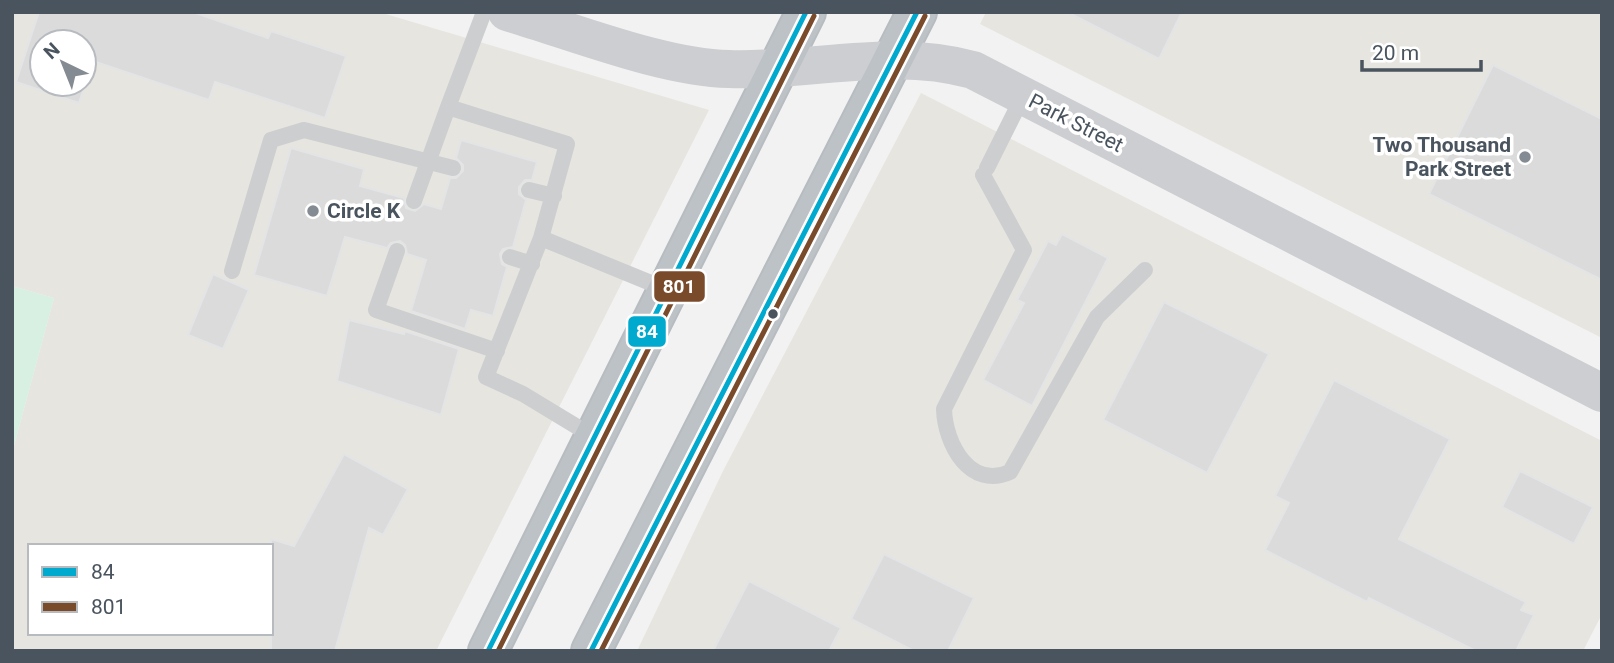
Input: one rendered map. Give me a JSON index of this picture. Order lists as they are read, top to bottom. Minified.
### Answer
{"streets":{"street":["Park Street"]},"places":["Two Thousand Park Street","Circle K"],"lines":["transit line 84","transit line 801"],"legend":["84","801"],"scale_bar":"20 m","north":"top left"}
